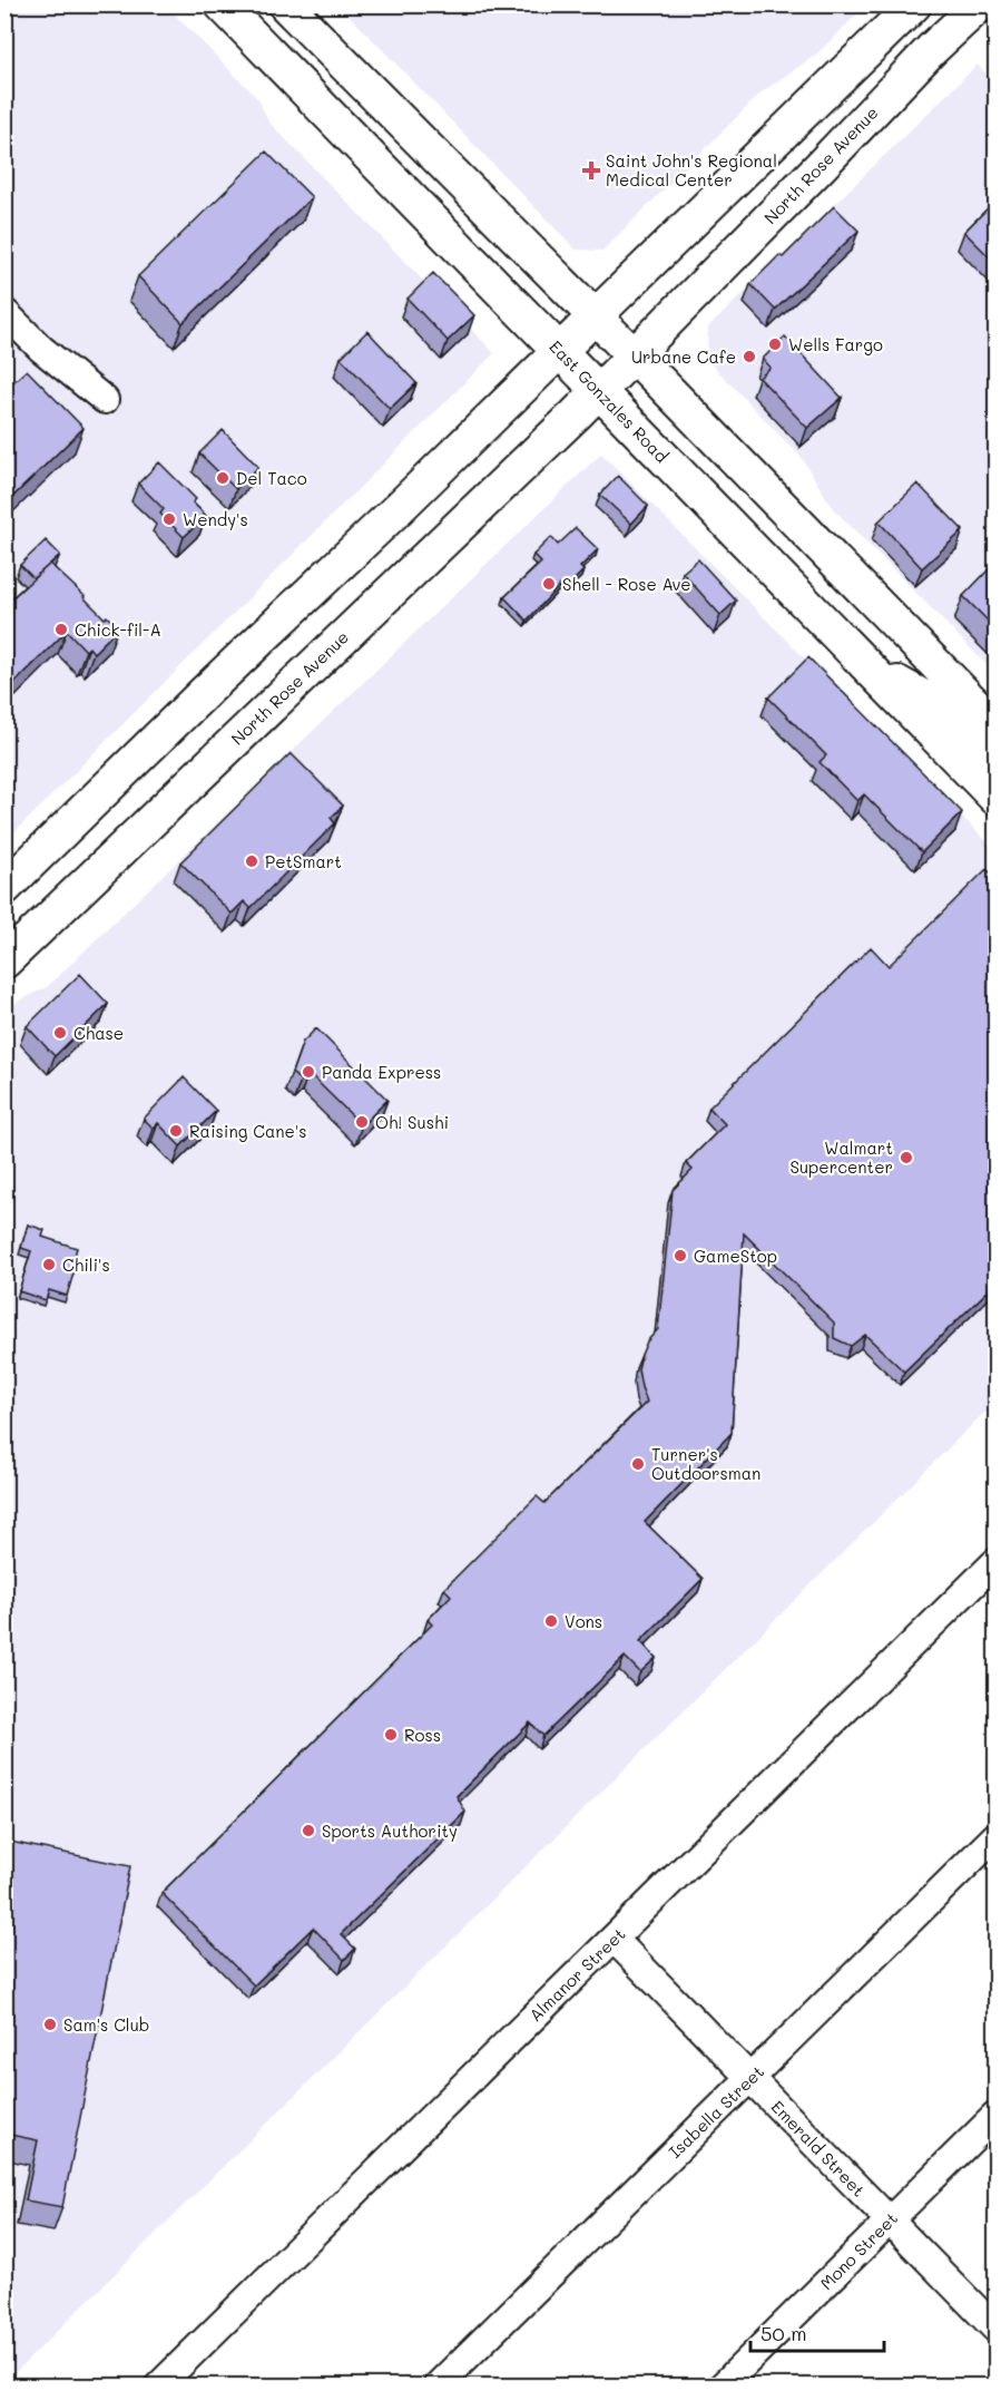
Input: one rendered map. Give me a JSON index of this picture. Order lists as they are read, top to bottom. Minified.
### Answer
{"streets":{"main road":["North Rose Avenue","East Gonzales Road"],"street":["Almanor Street","Isabella Street","Emerald Street","Mono Street"]},"crossings":[["North Rose Avenue","East Gonzales Road"],["Almanor Street","Emerald Street"],["Isabella Street","Emerald Street"],["Emerald Street","Mono Street"]],"places":{"health":["Saint John's Regional Medical Center"],"other":["Wells Fargo","Urbane Cafe","Del Taco","Wendy's","Shell - Rose Ave","Chick-fil-A","PetSmart","Chase","Panda Express","Oh! Sushi","Raising Cane's","Walmart Supercenter","GameStop","Chili's","Turner's Outdoorsman","Vons","Ross","Sports Authority","Sam's Club"]},"scale_bar":"50 m"}
